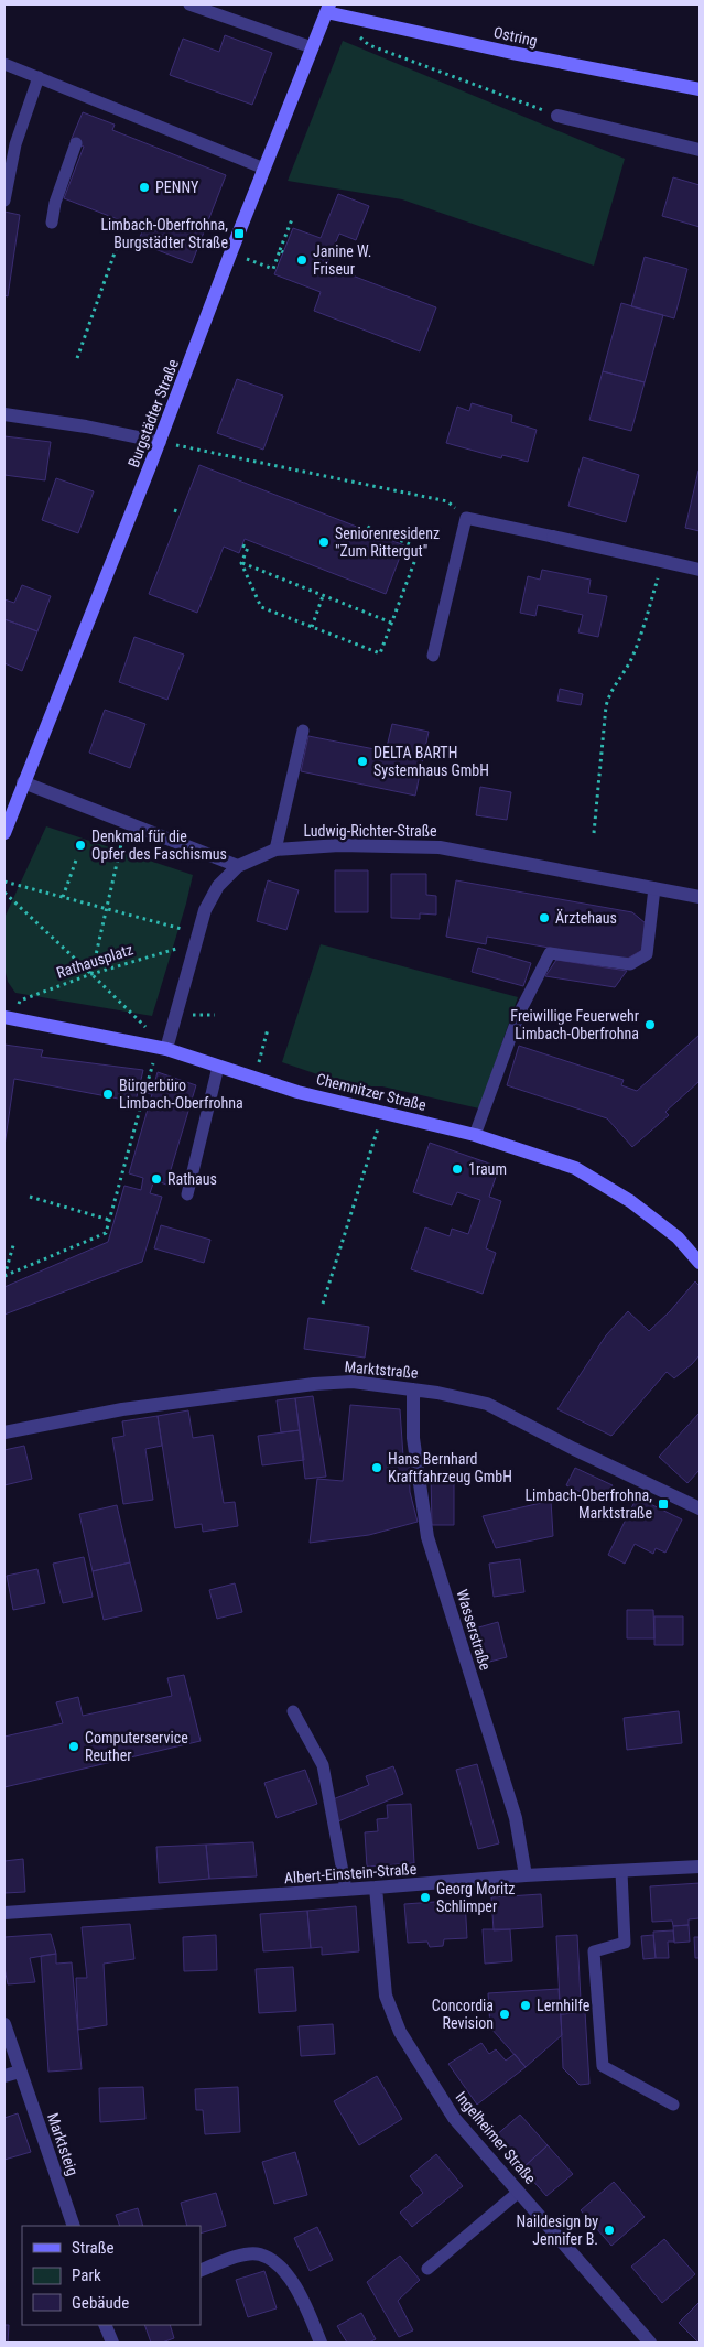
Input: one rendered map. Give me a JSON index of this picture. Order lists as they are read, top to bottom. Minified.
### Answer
{"streets":{"main road":["Ostring","Burgstädter Straße","Chemnitzer Straße"],"street":["Ludwig-Richter-Straße","Marktstraße","Wasserstraße","Albert-Einstein-Straße","Ingelheimer Straße","Marktsteig"],"path":["Rathausplatz"]},"crossings":[["Ostring","Burgstädter Straße"],["Ludwig-Richter-Straße","Rathausplatz"],["Ludwig-Richter-Straße","Chemnitzer Straße"],["Rathausplatz","Chemnitzer Straße"],["Marktstraße","Wasserstraße"],["Wasserstraße","Albert-Einstein-Straße"],["Albert-Einstein-Straße","Ingelheimer Straße"]],"places":{"other":["PENNY","Janine W. Friseur","Seniorenresidenz \"Zum Rittergut\"","DELTA BARTH Systemhaus GmbH","Denkmal für die Opfer des Faschismus","Ärztehaus","Freiwillige Feuerwehr Limbach-Oberfrohna","Bürgerbüro Limbach-Oberfrohna","1raum","Rathaus","Hans Bernhard Kraftfahrzeug GmbH","Computerservice Reuther","Georg Moritz Schlimper","Lernhilfe","Concordia Revision","Naildesign by Jennifer B."],"transit":["Limbach-Oberfrohna, Burgstädter Straße","Limbach-Oberfrohna, Marktstraße"]},"legend":["Straße","Park","Gebäude"]}
